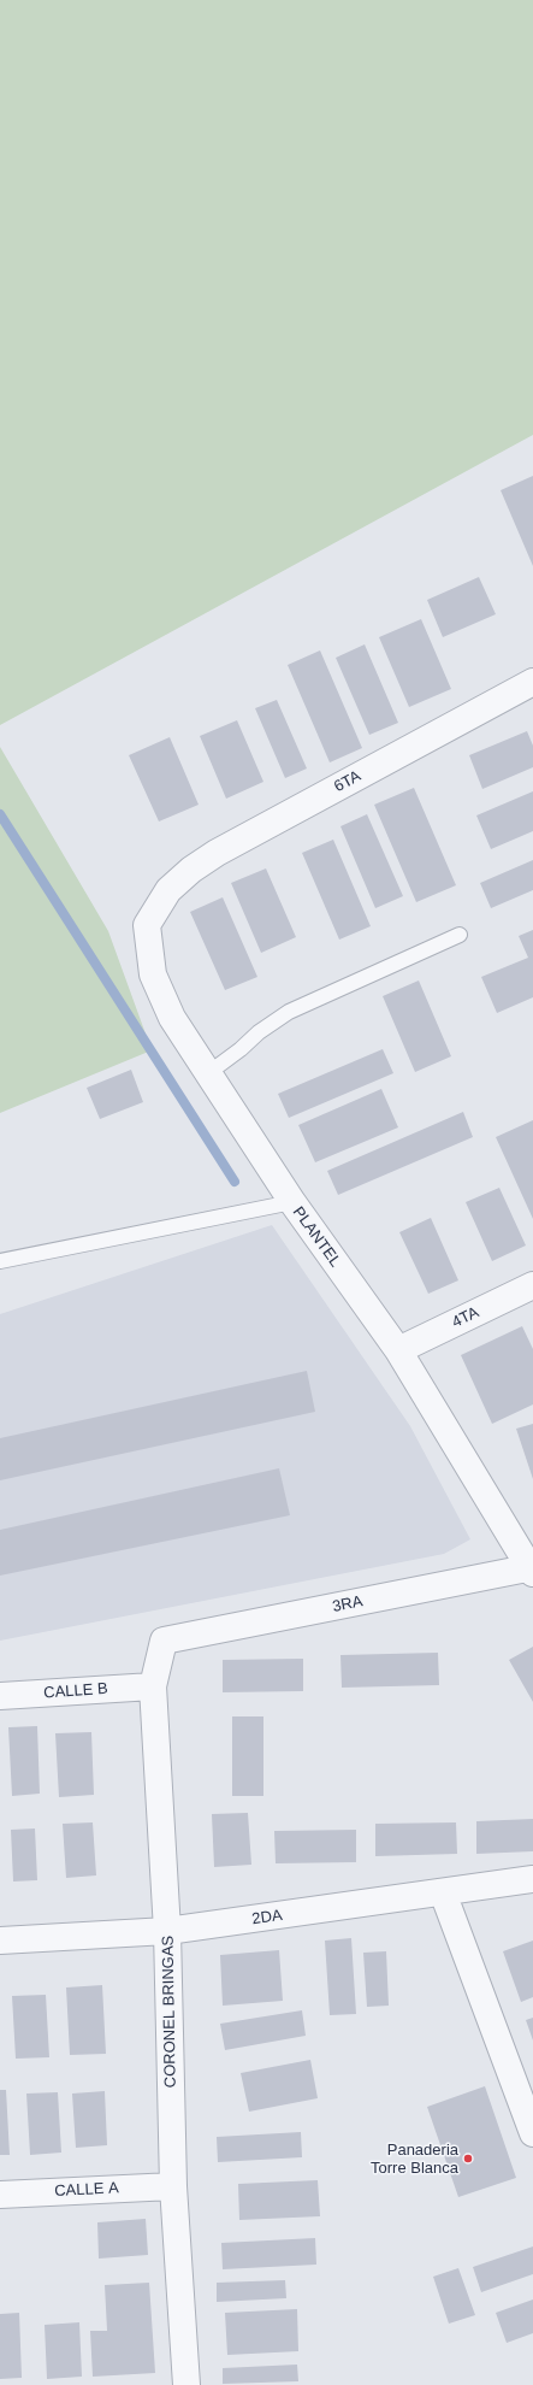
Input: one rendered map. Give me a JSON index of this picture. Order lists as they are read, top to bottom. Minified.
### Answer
{"streets":{"street":["6TA","PLANTEL","4TA","3RA","CALLE B","2DA","CORONEL BRINGAS","CALLE A"]},"crossings":[["6TA","PLANTEL"],["PLANTEL","4TA"],["PLANTEL","3RA"],["3RA","CORONEL BRINGAS"],["CALLE B","CORONEL BRINGAS"],["2DA","CORONEL BRINGAS"],["CORONEL BRINGAS","CALLE A"]],"places":["Panaderia Torre Blanca"]}
